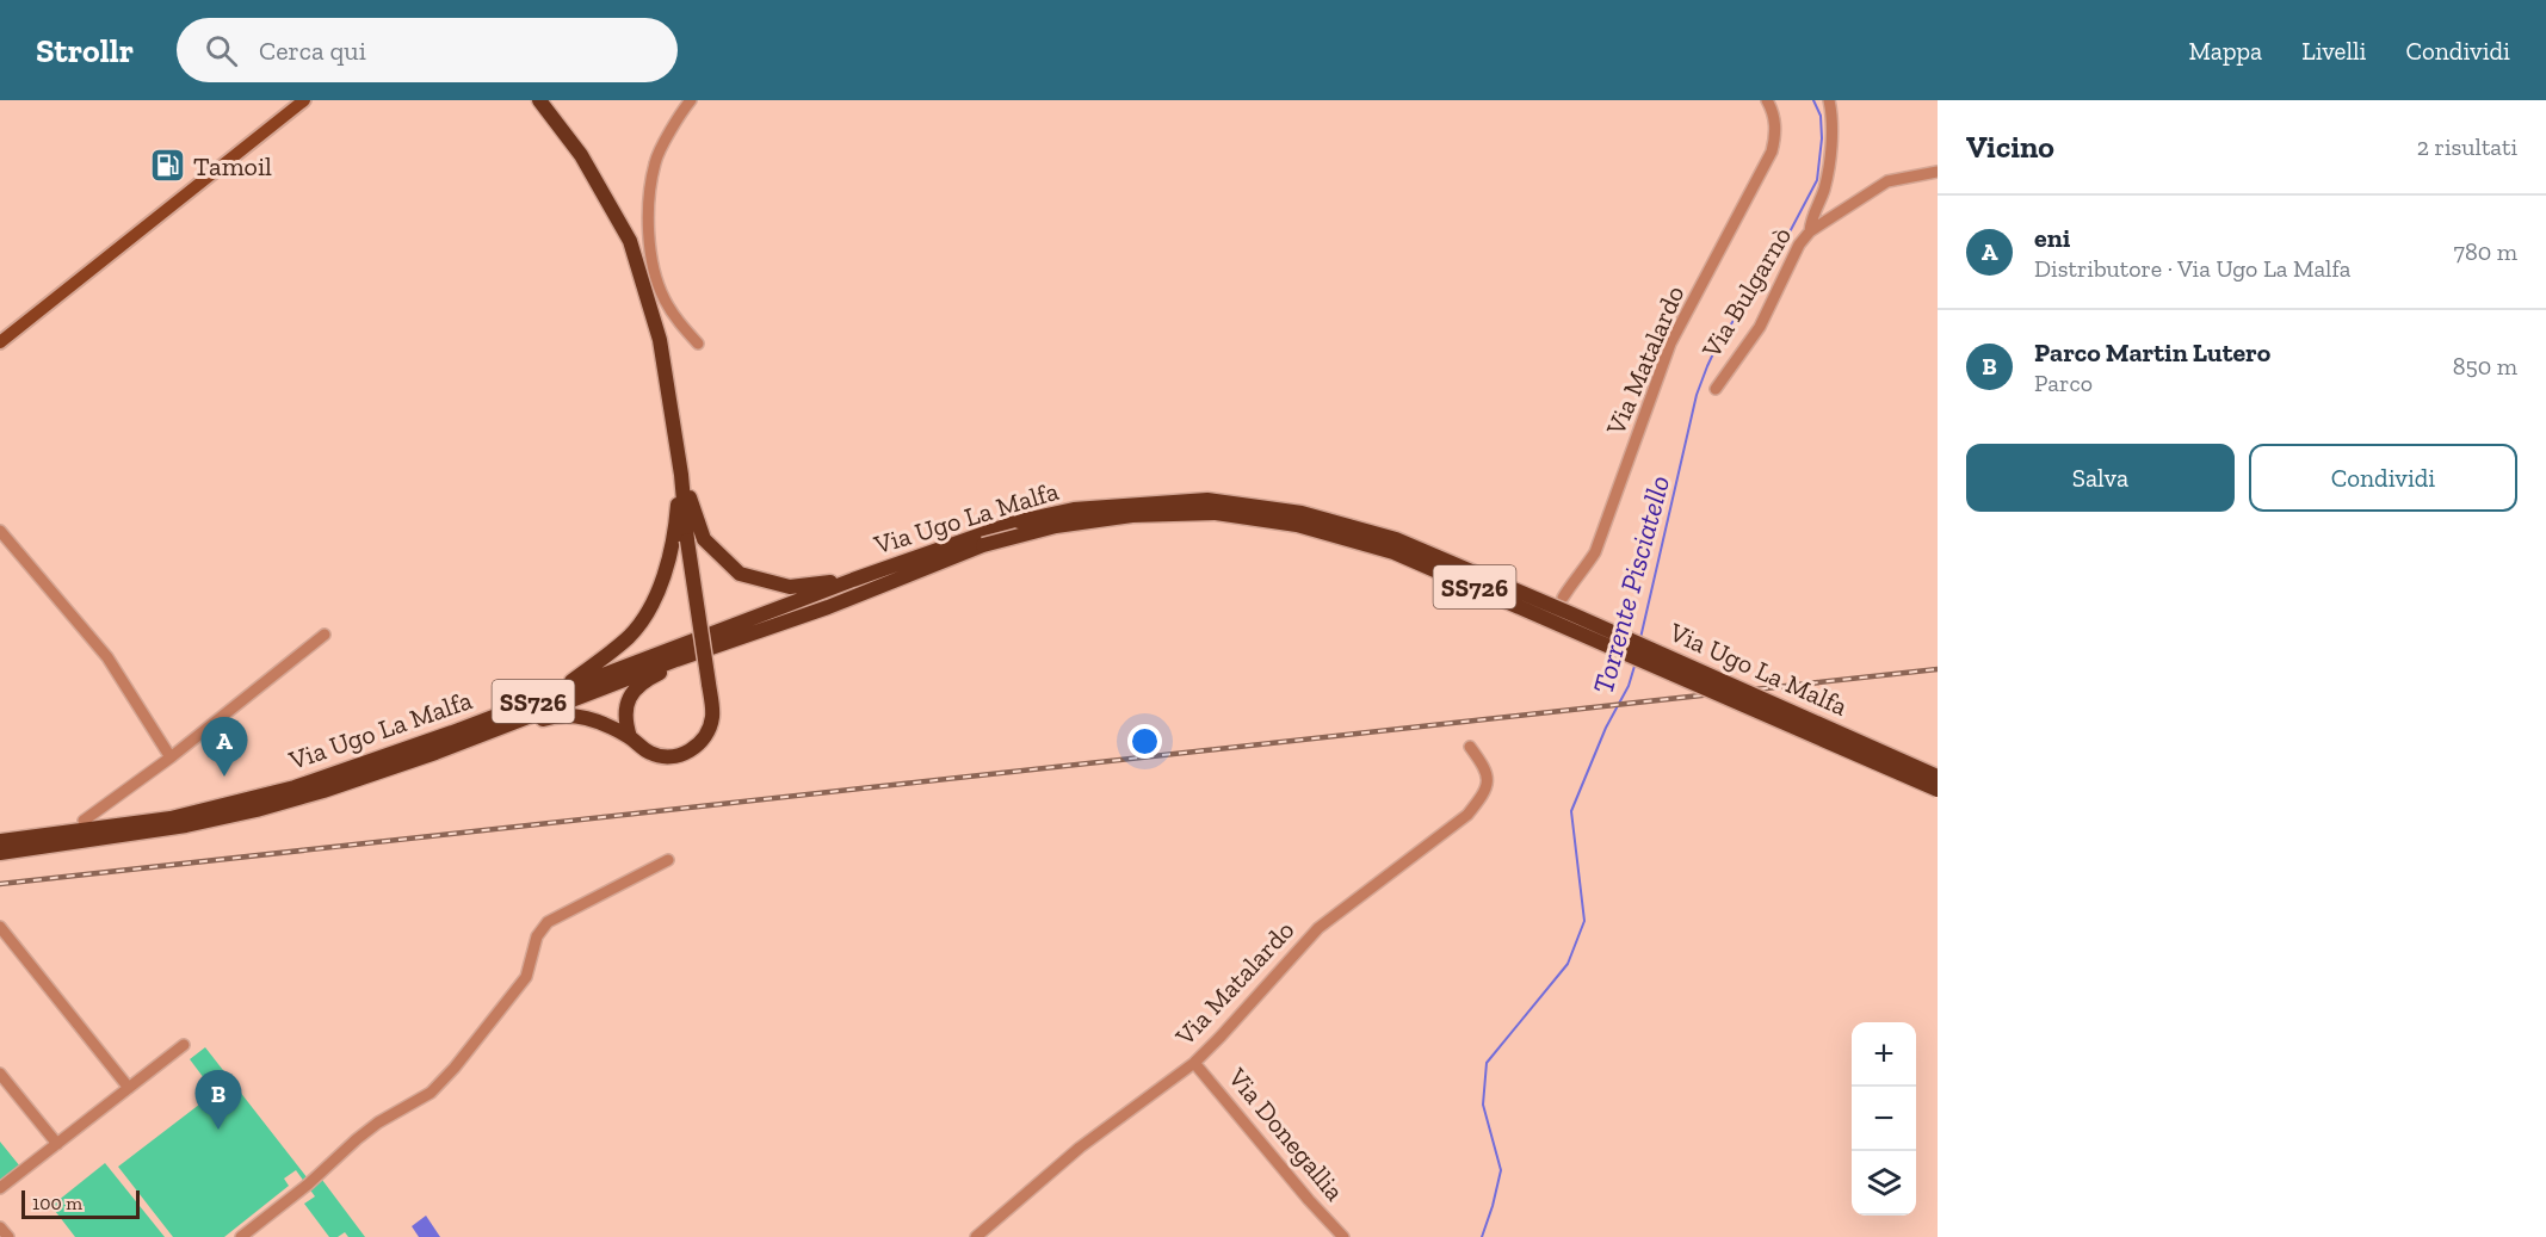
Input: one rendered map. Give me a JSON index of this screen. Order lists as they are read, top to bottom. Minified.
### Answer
{"streets":{"highway":["Via Ugo La Malfa","SS726"],"street":["Via Bulgarnò","Via Matalardo","Via Donegallia"]},"crossings":[["Via Matalardo","Via Donegallia"]],"water":["Torrente Pisciatello"],"places":{"fuel station":["Tamoil"]},"scale_bar":"100 m","page":{"header":"Strollr","search":"Cerca qui","nav":["Mappa","Livelli","Condividi"],"heading":["Vicino","2 risultati"],"list":[{"mark":"A","name":"eni","note":"Distributore · Via Ugo La Malfa","value":"780 m"},{"mark":"B","name":"Parco Martin Lutero","note":"Parco","value":"850 m"}],"buttons":["Salva","Condividi"],"pins":["A","B"],"map_buttons":["+","−"],"scale":"100 m"}}
